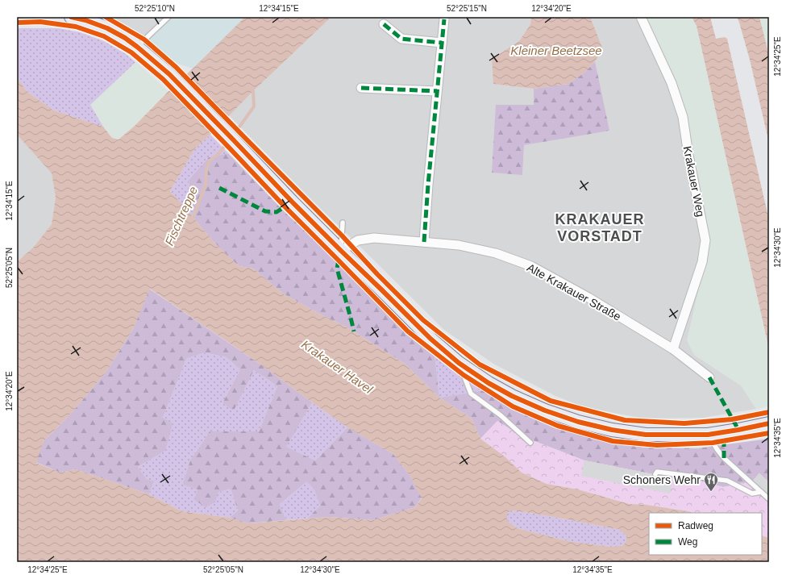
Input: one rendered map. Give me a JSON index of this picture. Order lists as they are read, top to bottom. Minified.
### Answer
{"streets":{"street":["Krakauer Weg","Alte Krakauer Straße"]},"crossings":[["Krakauer Weg","Alte Krakauer Straße"]],"districts":["KRAKAUER VORSTADT"],"water":["Kleiner Beetzsee","Fischtreppe","Krakauer Havel"],"places":{"restaurant":["Schoners Wehr"]},"legend":["Radweg","Weg"],"coordinates":["52°25'10\"N","12°34'15\"E","52°25'15\"N","12°34'20\"E","12°34'25\"E","12°34'30\"E","52°25'05\"N","12°34'35\"E"]}
